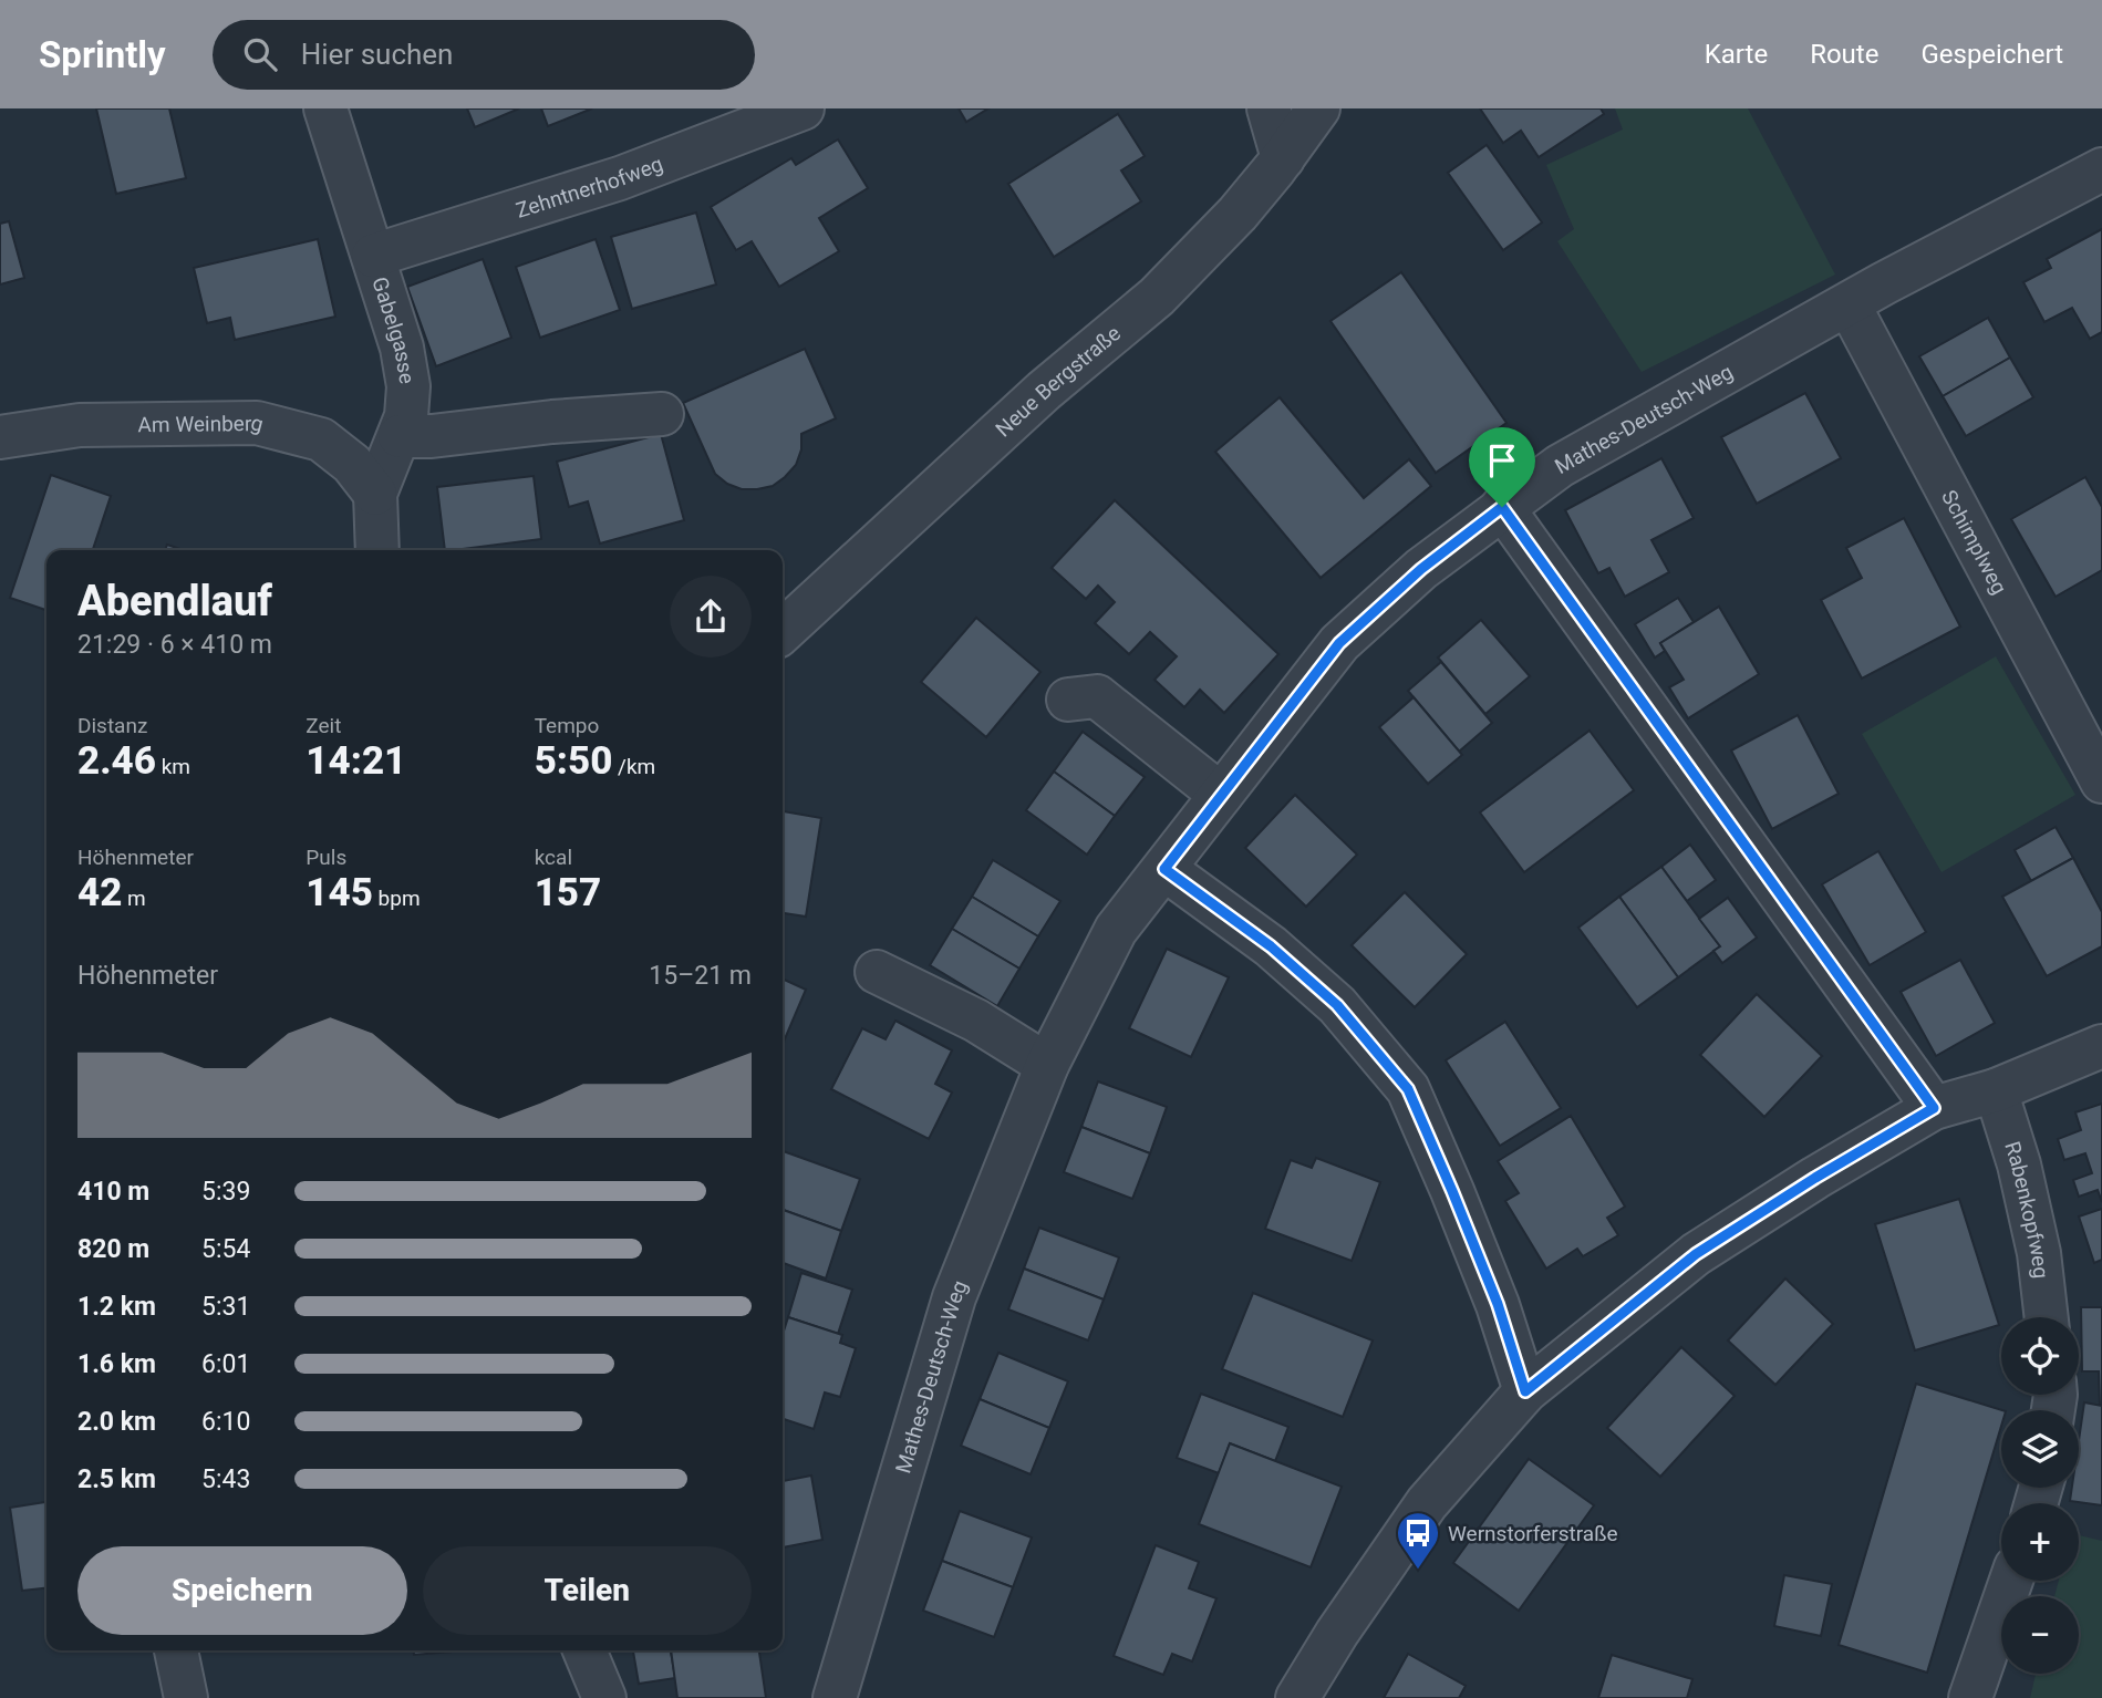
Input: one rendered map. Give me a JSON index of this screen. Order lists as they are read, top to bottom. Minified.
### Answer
{"streets":{"street":["Zehntnerhofweg","Gabelgasse","Neue Bergstraße","Mathes-Deutsch-Weg","Am Weinberg","Schimplweg","Rabenkopfweg"]},"crossings":[["Zehntnerhofweg","Gabelgasse"],["Gabelgasse","Am Weinberg"],["Mathes-Deutsch-Weg","Schimplweg"]],"places":{"bus stop":["Wernstorferstraße"]},"page":{"header":"Sprintly","search":"Hier suchen","nav":["Karte","Route","Gespeichert"],"heading":["Abendlauf","21:29 · 6 × 410 m"],"stats":[["Distanz","2.46 km"],["Zeit","14:21"],["Tempo","5:50 /km"],["Höhenmeter","42 m"],["Puls","145 bpm"],["kcal","157"]],"chart":["Höhenmeter","15–21 m"],"list":[{"name":"410 m","note":"5:39"},{"name":"820 m","note":"5:54"},{"name":"1.2 km","note":"5:31"},{"name":"1.6 km","note":"6:01"},{"name":"2.0 km","note":"6:10"},{"name":"2.5 km","note":"5:43"}],"map_buttons":["+","−"],"buttons":["Speichern","Teilen"]}}
